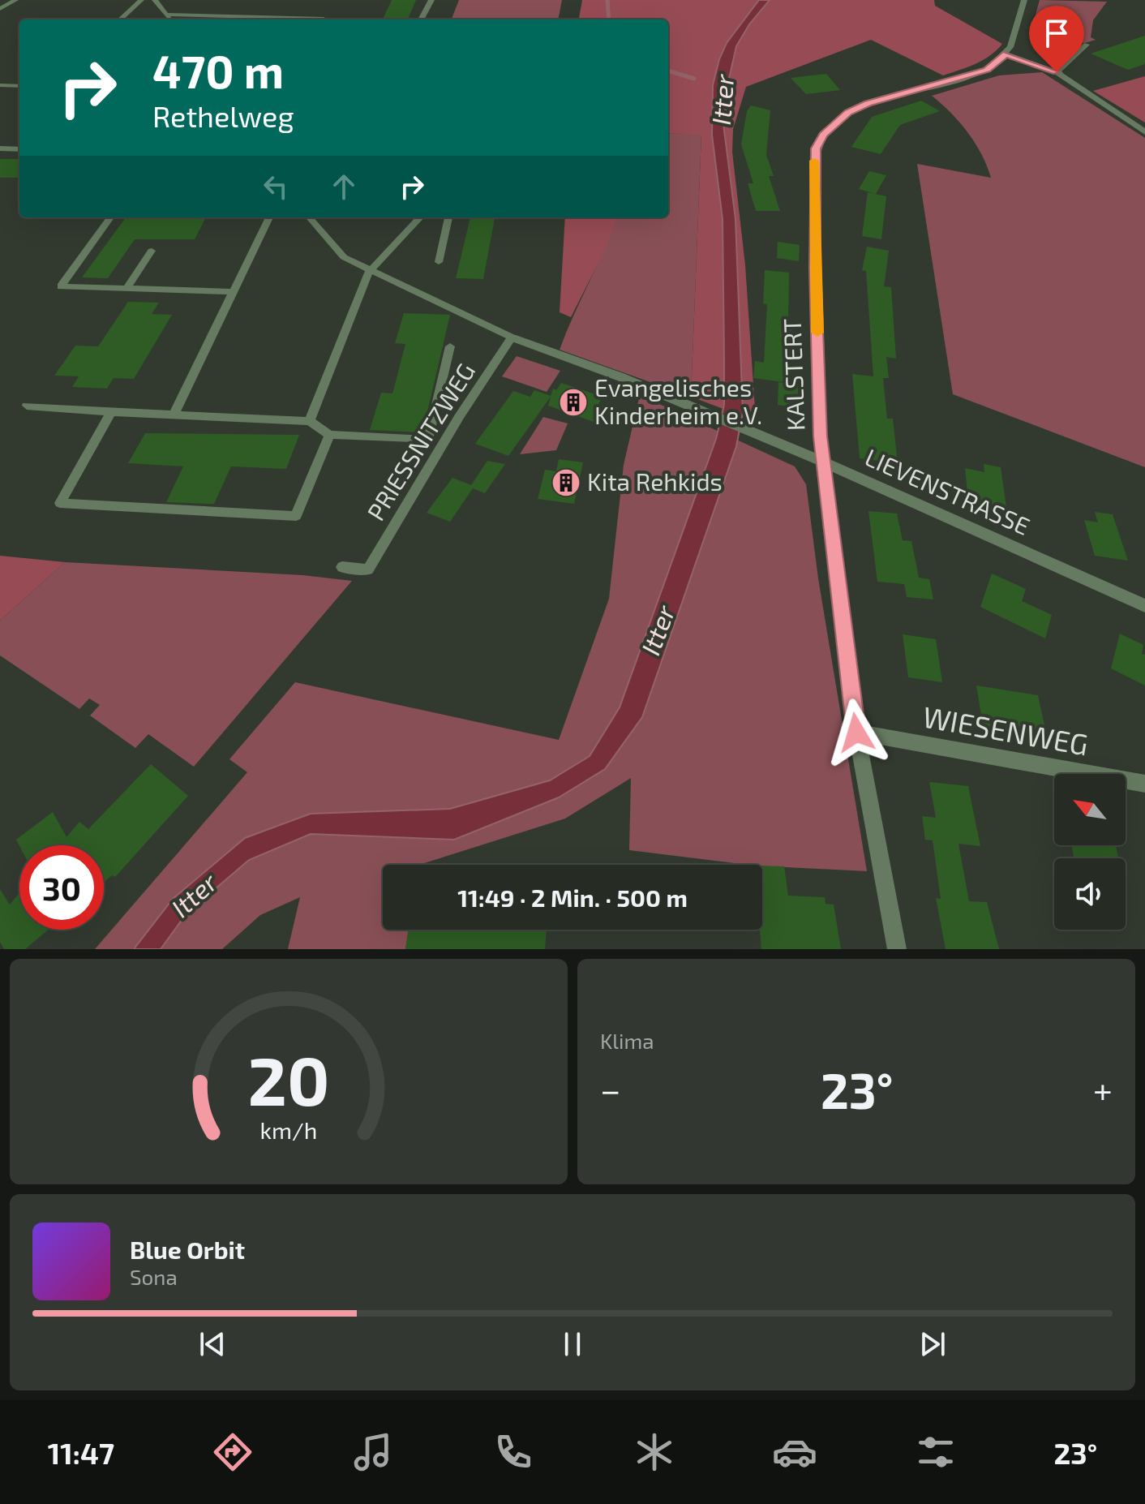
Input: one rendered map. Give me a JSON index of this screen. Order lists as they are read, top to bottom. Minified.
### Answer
{"streets":{"street":["KALSTERT","LIEVENSTRASSE","WIESENWEG"],"lane":["PRIESSNITZWEG"]},"crossings":[["KALSTERT","LIEVENSTRASSE"],["KALSTERT","WIESENWEG"],["PRIESSNITZWEG","LIEVENSTRASSE"]],"water":["Itter"],"places":{"building":["Evangelisches Kinderheim e.V.","Kita Rehkids"]},"north":"top left","page":{"turn":["470 m","Rethelweg"],"limit":"30","trip":"11:49 · 2 Min. · 500 m","tile":"Klima","heat":["−","23°","+"],"song":["Blue Orbit","Sona"],"tabs":["11:47","23°"],"gauge":["20","km/h"]}}
